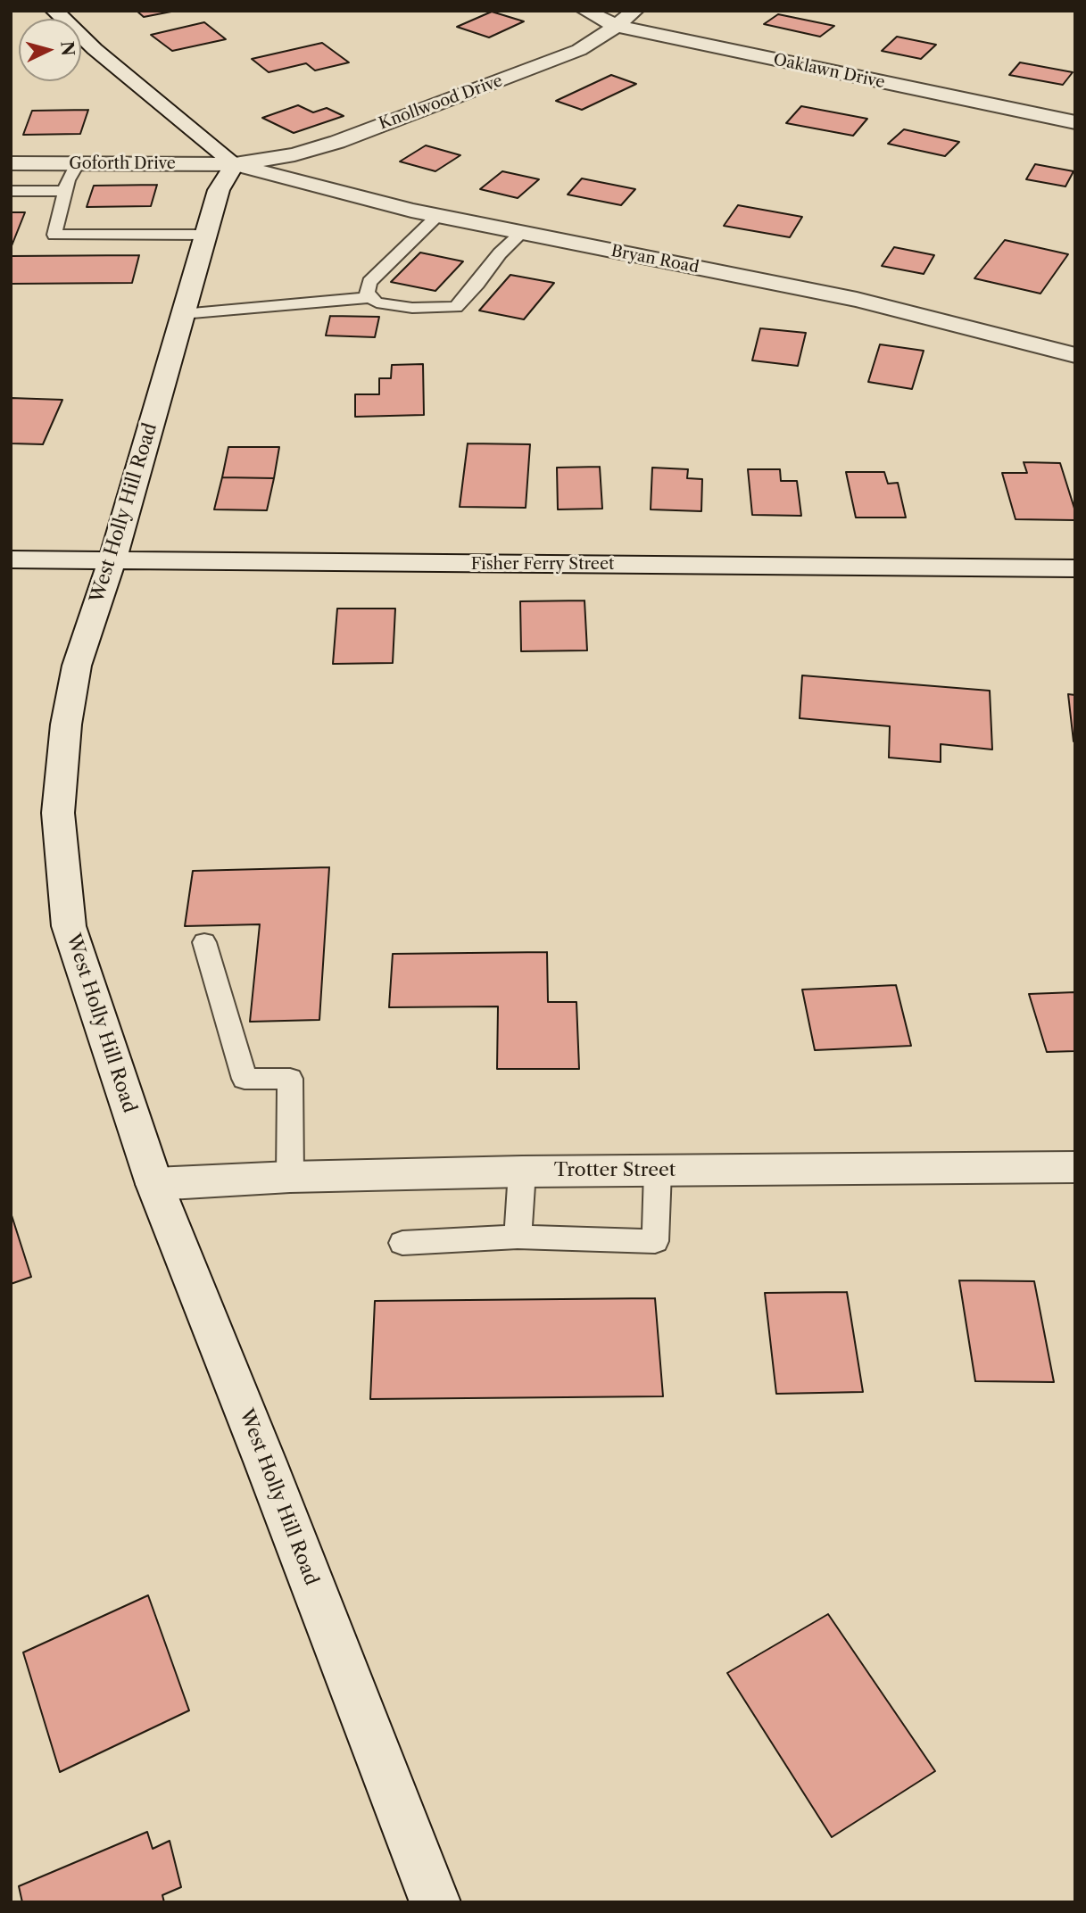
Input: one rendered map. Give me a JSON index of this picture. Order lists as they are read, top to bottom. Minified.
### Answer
{"streets":{"street":["Oaklawn Drive","Knollwood Drive","Goforth Drive","Bryan Road","West Holly Hill Road","Fisher Ferry Street","Trotter Street"]},"crossings":[["Oaklawn Drive","Knollwood Drive"],["Knollwood Drive","Goforth Drive"],["Knollwood Drive","Bryan Road"],["Knollwood Drive","West Holly Hill Road"],["Goforth Drive","Bryan Road"],["Goforth Drive","West Holly Hill Road"],["Bryan Road","West Holly Hill Road"],["West Holly Hill Road","Fisher Ferry Street"],["West Holly Hill Road","Trotter Street"]],"north":"right"}
